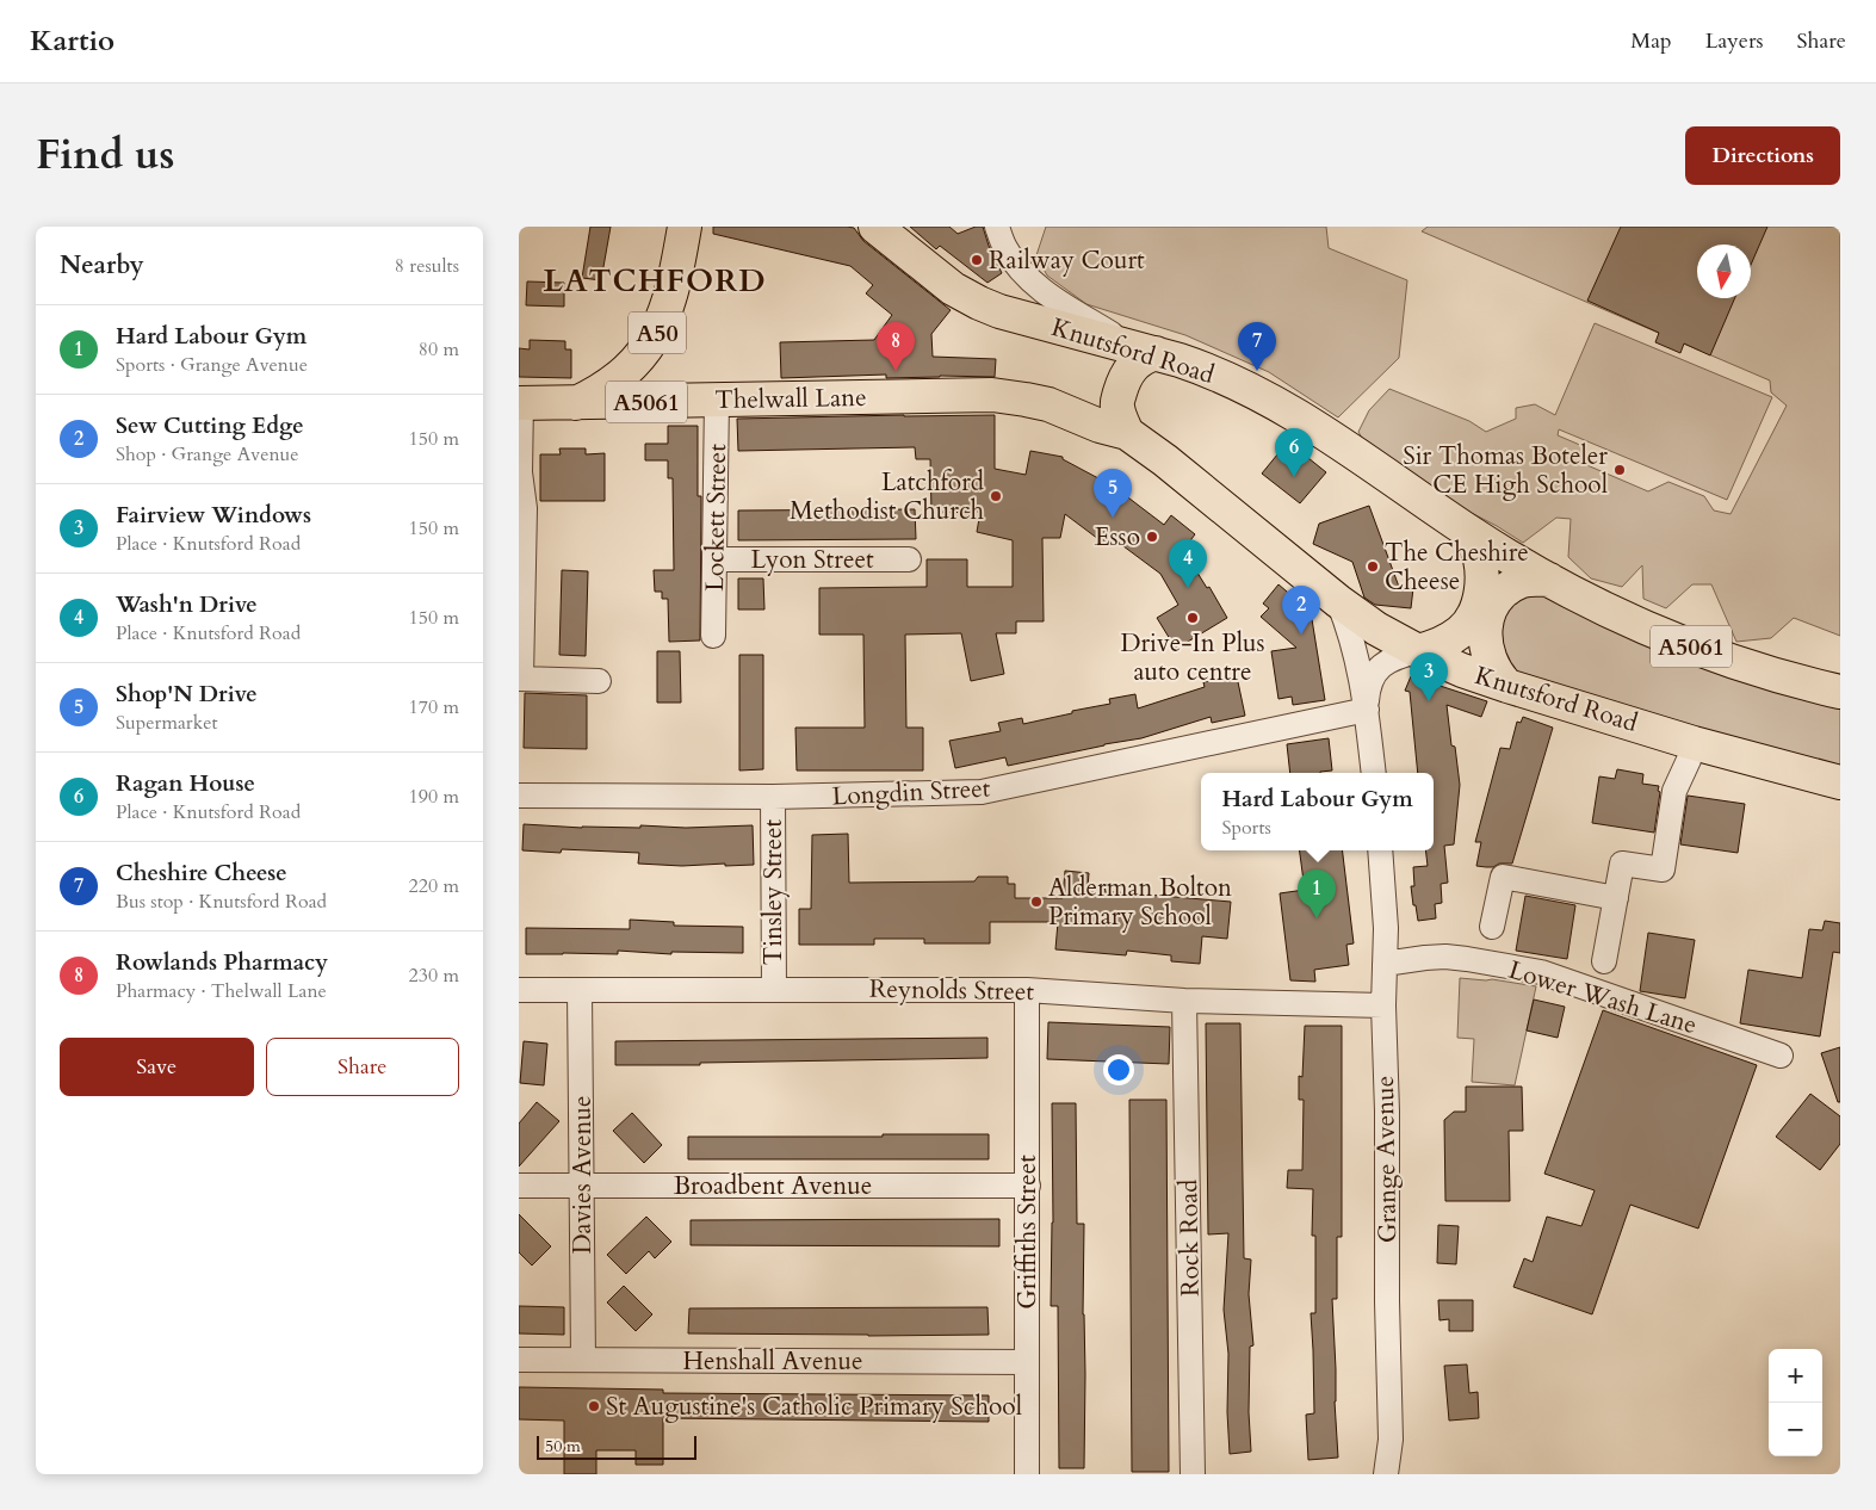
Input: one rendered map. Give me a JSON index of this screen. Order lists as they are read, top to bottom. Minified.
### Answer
{"streets":{"highway":["A50","Knutsford Road","Thelwall Lane","A5061"],"street":["Lockett Street","Lyon Street","Longdin Street","Tinsley Street","Reynolds Street","Lower Wash Lane","Grange Avenue","Davies Avenue","Broadbent Avenue","Griffiths Street","Rock Road","Henshall Avenue"]},"crossings":[["A50","Thelwall Lane"],["Knutsford Road","Thelwall Lane"],["Thelwall Lane","Lockett Street"],["Lockett Street","Lyon Street"],["Longdin Street","Tinsley Street"],["Tinsley Street","Reynolds Street"],["Reynolds Street","Grange Avenue"],["Reynolds Street","Davies Avenue"],["Reynolds Street","Griffiths Street"],["Reynolds Street","Rock Road"],["Lower Wash Lane","Grange Avenue"],["Davies Avenue","Broadbent Avenue"],["Davies Avenue","Henshall Avenue"],["Broadbent Avenue","Griffiths Street"],["Griffiths Street","Henshall Avenue"]],"districts":["LATCHFORD"],"places":["Railway Court","Sir Thomas Boteler CE High School","Latchford Methodist Church","Esso","The Cheshire Cheese","Drive-In Plus auto centre","Alderman Bolton Primary School","St Augustine's Catholic Primary School"],"scale_bar":"50 m","north":"bottom","page":{"header":"Kartio","nav":["Map","Layers","Share"],"title":"Find us","buttons":["Directions",["Save","Share"]],"heading":["Nearby","8 results"],"list":[{"mark":"1","name":"Hard Labour Gym","note":"Sports · Grange Avenue","value":"80 m"},{"mark":"2","name":"Sew Cutting Edge","note":"Shop · Grange Avenue","value":"150 m"},{"mark":"3","name":"Fairview Windows","note":"Place · Knutsford Road","value":"150 m"},{"mark":"4","name":"Wash'n Drive","note":"Place · Knutsford Road","value":"150 m"},{"mark":"5","name":"Shop'N Drive","note":"Supermarket","value":"170 m"},{"mark":"6","name":"Ragan House","note":"Place · Knutsford Road","value":"190 m"},{"mark":"7","name":"Cheshire Cheese","note":"Bus stop · Knutsford Road","value":"220 m"},{"mark":"8","name":"Rowlands Pharmacy","note":"Pharmacy · Thelwall Lane","value":"230 m"}],"pins":["7","8","6","5","4","2","3","1"],"popup":["Hard Labour Gym","Sports"],"map_buttons":["+","−"],"scale":"50 m"}}
